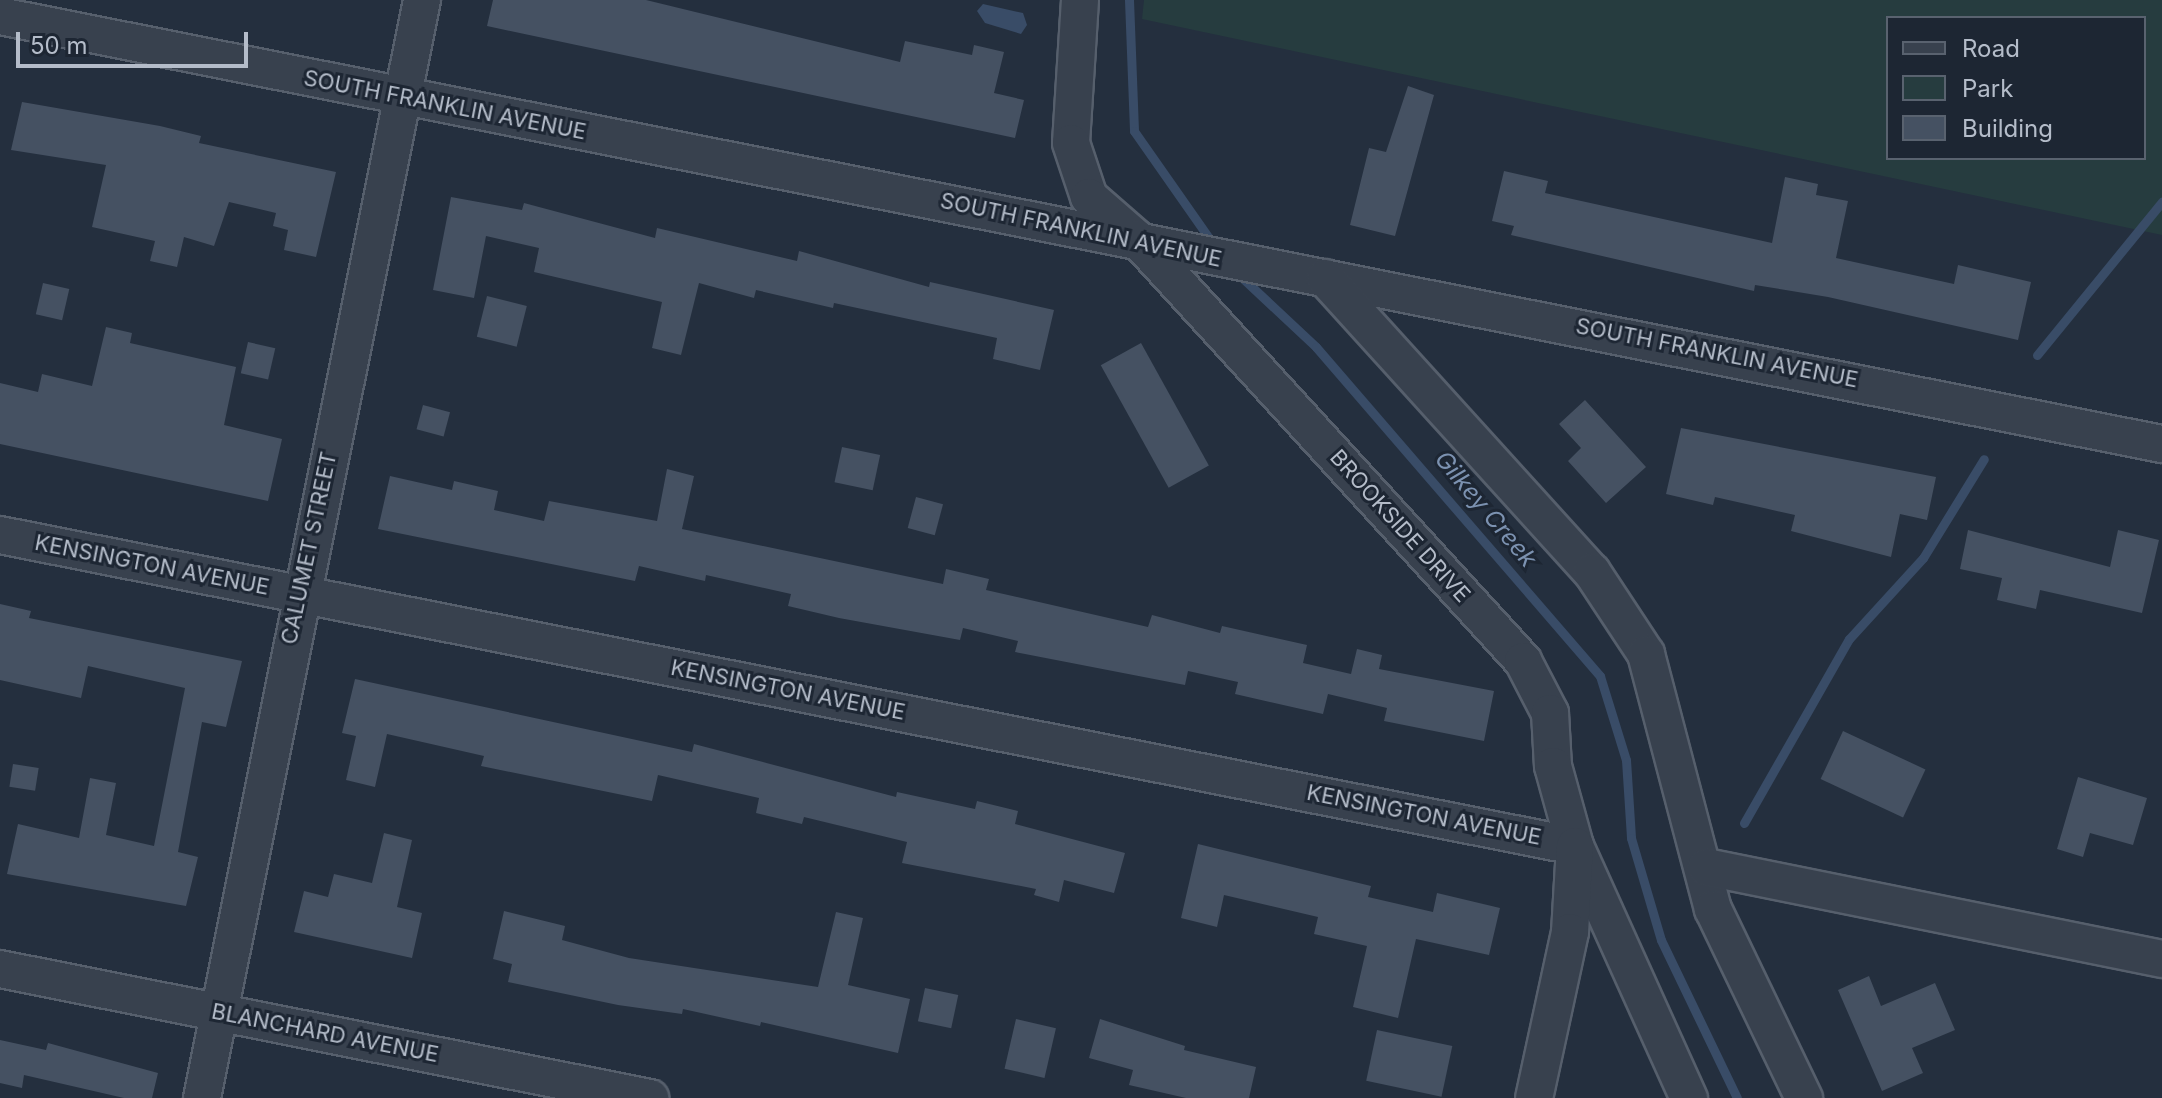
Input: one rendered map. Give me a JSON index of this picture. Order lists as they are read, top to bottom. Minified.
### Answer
{"streets":{"street":["SOUTH FRANKLIN AVENUE","BROOKSIDE DRIVE","CALUMET STREET","KENSINGTON AVENUE","BLANCHARD AVENUE"]},"crossings":[["SOUTH FRANKLIN AVENUE","BROOKSIDE DRIVE"],["SOUTH FRANKLIN AVENUE","CALUMET STREET"],["BROOKSIDE DRIVE","KENSINGTON AVENUE"],["CALUMET STREET","KENSINGTON AVENUE"],["CALUMET STREET","BLANCHARD AVENUE"]],"water":["Gilkey Creek"],"legend":["Road","Park","Building"],"scale_bar":"50 m"}
